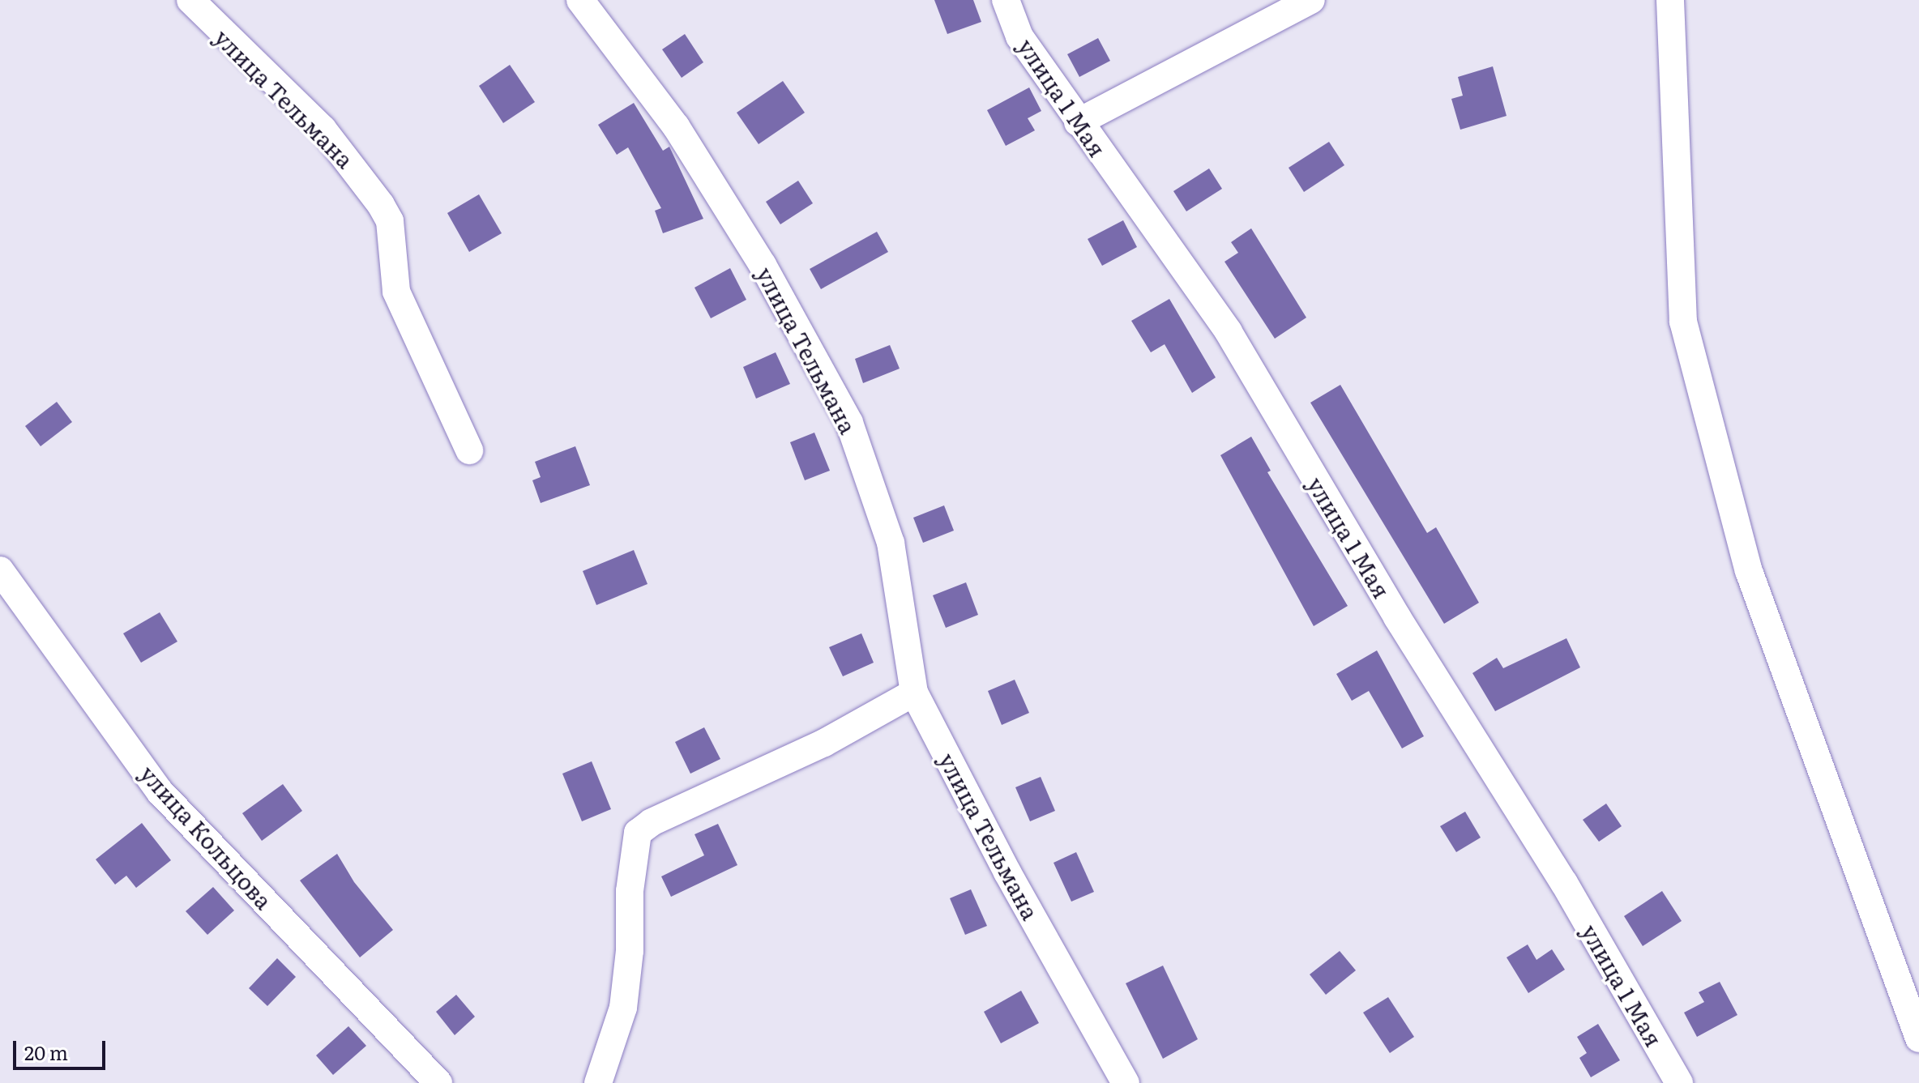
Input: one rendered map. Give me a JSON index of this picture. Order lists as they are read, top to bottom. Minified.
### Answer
{"streets":{"street":["улица 1 Мая","улица Тельмана","улица Кольцова"]},"scale_bar":"20 m"}
